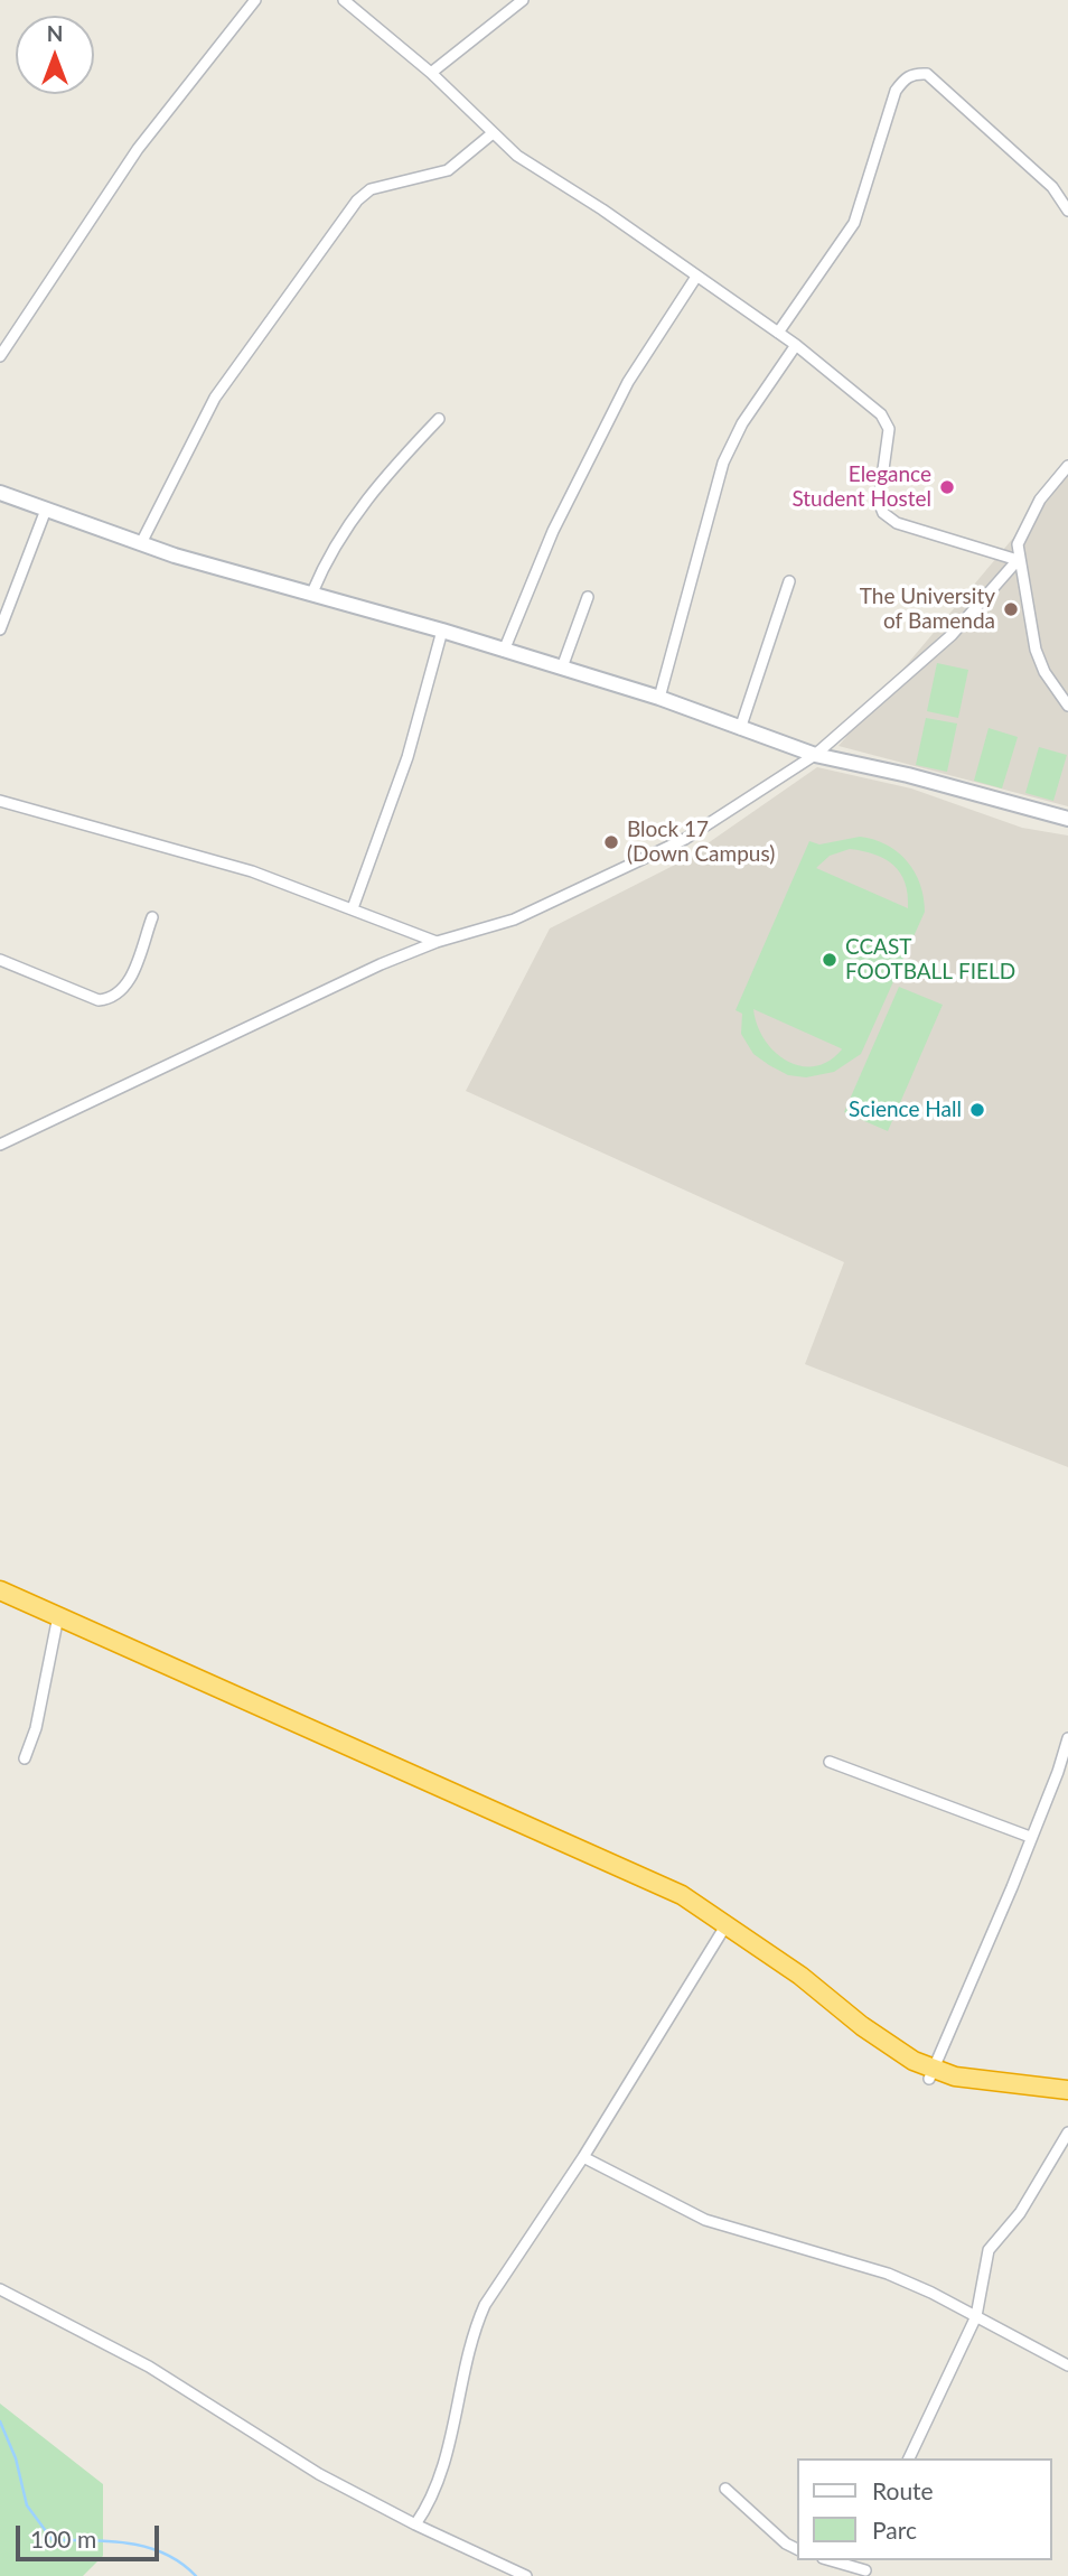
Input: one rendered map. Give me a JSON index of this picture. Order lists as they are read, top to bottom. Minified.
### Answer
{"places":["Elegance Student Hostel","The University of Bamenda","Block 17 (Down Campus)","CCAST FOOTBALL FIELD","Science Hall"],"legend":["Route","Parc"],"scale_bar":"100 m","north":"top"}
